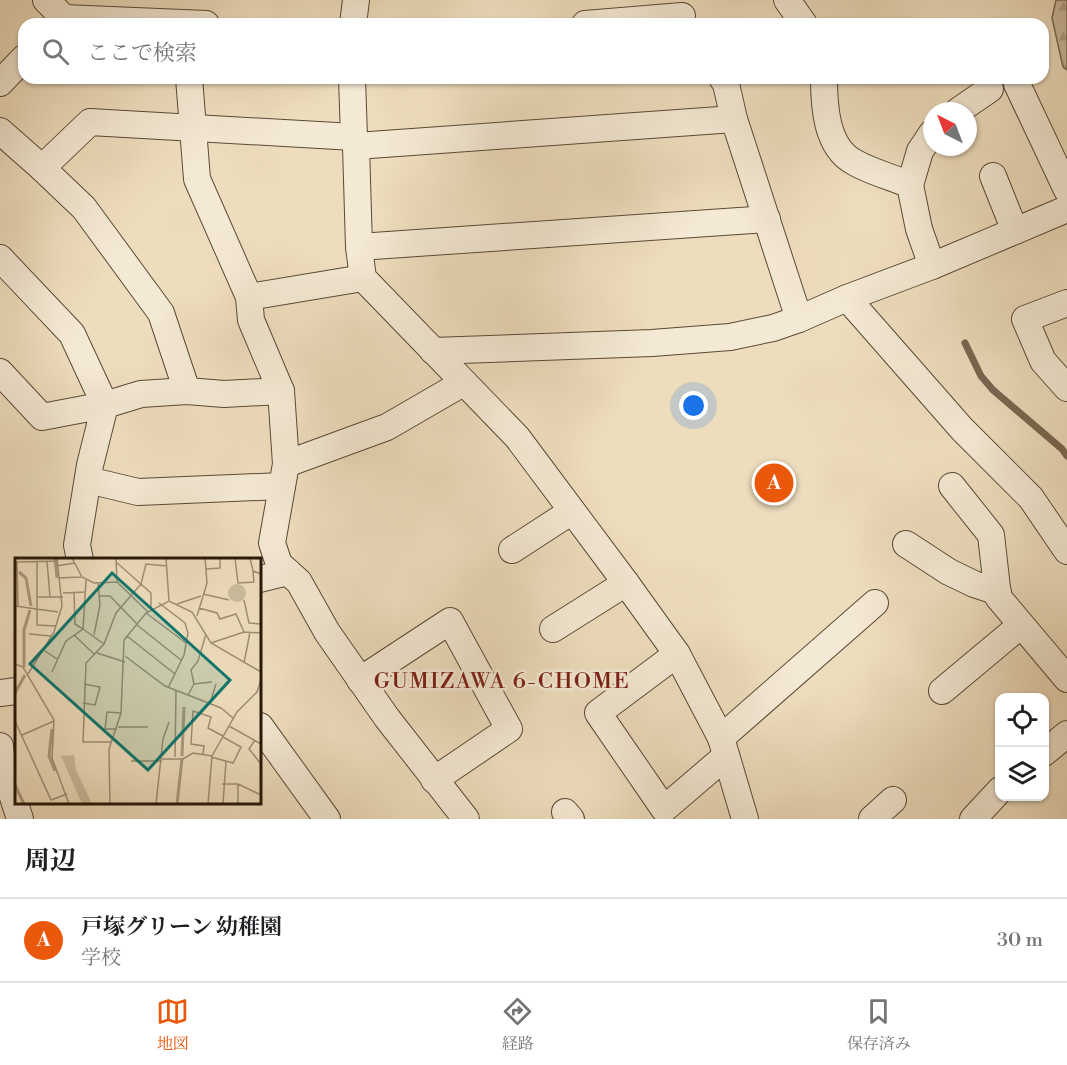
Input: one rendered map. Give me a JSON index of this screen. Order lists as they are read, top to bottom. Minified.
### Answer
{"districts":["GUMIZAWA 6-CHOME"],"north":"top left","page":{"search":"ここで検索","pins":"A","heading":"周辺","list":[{"mark":"A","name":"戸塚グリーン 幼稚園","note":"学校","value":"30 m"}],"nav":["地図","経路","保存済み"]}}
